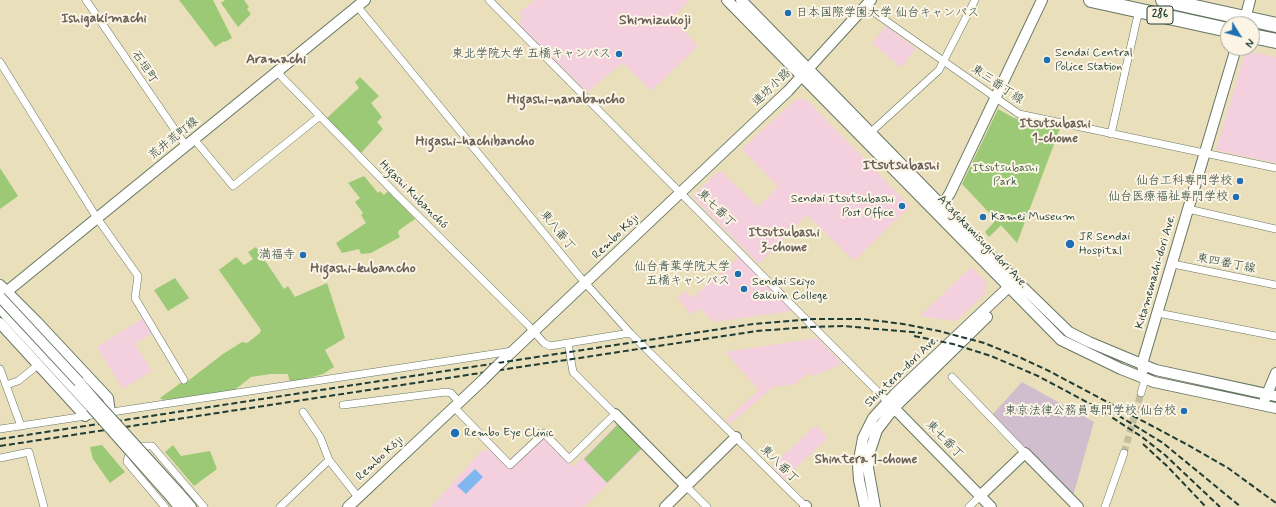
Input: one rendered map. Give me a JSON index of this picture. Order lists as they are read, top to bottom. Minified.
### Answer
{"streets":{"highway":["286"],"street":["石垣町","東三番丁線","連坊小路","荒井荒町線","Higashi Kubanchó","東七番丁","東八番丁","Rembo Kóji","Atagokamisugi-dori Ave.","東四番丁線","Kitamemachi-dori Ave.","Shintera-dori Ave."]},"crossings":[["石垣町","荒井荒町線"],["東三番丁線","連坊小路"],["東三番丁線","Kitamemachi-dori Ave."],["連坊小路","東七番丁"],["連坊小路","Rembo Kóji"],["連坊小路","Atagokamisugi-dori Ave."],["荒井荒町線","Higashi Kubanchó"],["荒井荒町線","東八番丁"],["Higashi Kubanchó","Rembo Kóji"],["東七番丁","Rembo Kóji"],["東七番丁","Shintera-dori Ave."],["東八番丁","Rembo Kóji"],["Atagokamisugi-dori Ave.","Kitamemachi-dori Ave."],["Atagokamisugi-dori Ave.","Shintera-dori Ave."],["東四番丁線","Kitamemachi-dori Ave."]],"districts":["Ishigakimachi","Shimizukoji","Aramachi","Higashi-nanabancho","Itsutsubashi 1-chome","Higashi-hachibancho","Itsutsubashi","Itsutsubashi 3-chome","Higashi-kubancho","Shintera 1-chome"],"parks":["Itsutsubashi Park"],"places":["日本国際学園大学 仙台キャンパス","東北学院大学 五橋キャンパス","Sendai Central Police Station","仙台工科専門学校","仙台医療福祉専門学校","Sendai Itsutsubashi Post Office","Kamei Museum","JR Sendai Hospital","満福寺","仙台青葉学院大学 五橋キャンパス","Sendai Seiyo Gakuin College","東京法律公務員専門学校 仙台校","Rembo Eye Clinic"],"north":"bottom right"}
